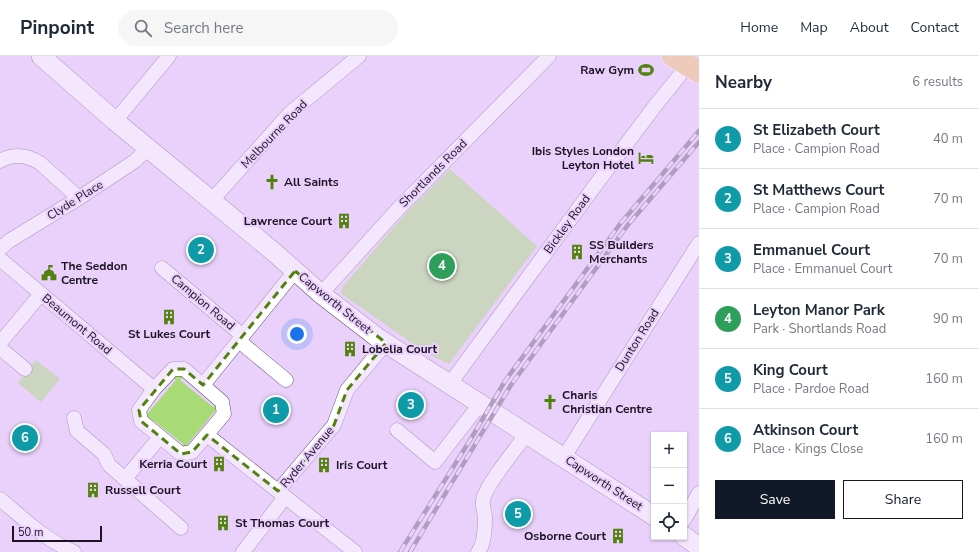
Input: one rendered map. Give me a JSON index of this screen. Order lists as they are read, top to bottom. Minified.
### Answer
{"streets":{"street":["Melbourne Road","Shortlands Road","Clyde Place","Bickley Road","Campion Road","Capworth Street","Beaumont Road","Dunton Road","Ryder Avenue"]},"crossings":[["Melbourne Road","Capworth Street"],["Shortlands Road","Capworth Street"],["Clyde Place","Capworth Street"],["Bickley Road","Capworth Street"],["Campion Road","Capworth Street"],["Campion Road","Beaumont Road"],["Capworth Street","Dunton Road"],["Capworth Street","Ryder Avenue"]],"places":{"sports":["Raw Gym"],"hotel":["Ibis Styles London Leyton Hotel"],"church":["All Saints","Charis Christian Centre"],"building":["Lawrence Court","SS Builders Merchants","St Lukes Court","Lobelia Court","Kerria Court","Iris Court","Russell Court","St Thomas Court","Osborne Court"],"public building":["The Seddon Centre"]},"scale_bar":"50 m","page":{"header":"Pinpoint","search":"Search here","nav":["Home","Map","About","Contact"],"heading":["Nearby","6 results"],"list":[{"mark":"1","name":"St Elizabeth Court","note":"Place · Campion Road","value":"40 m"},{"mark":"2","name":"St Matthews Court","note":"Place · Campion Road","value":"70 m"},{"mark":"3","name":"Emmanuel Court","note":"Place · Emmanuel Court","value":"70 m"},{"mark":"4","name":"Leyton Manor Park","note":"Park · Shortlands Road","value":"90 m"},{"mark":"5","name":"King Court","note":"Place · Pardoe Road","value":"160 m"},{"mark":"6","name":"Atkinson Court","note":"Place · Kings Close","value":"160 m"}],"pins":["2","4","3","1","6","5"],"map_buttons":["+","−"],"buttons":["Save","Share"],"scale":"50 m"}}
